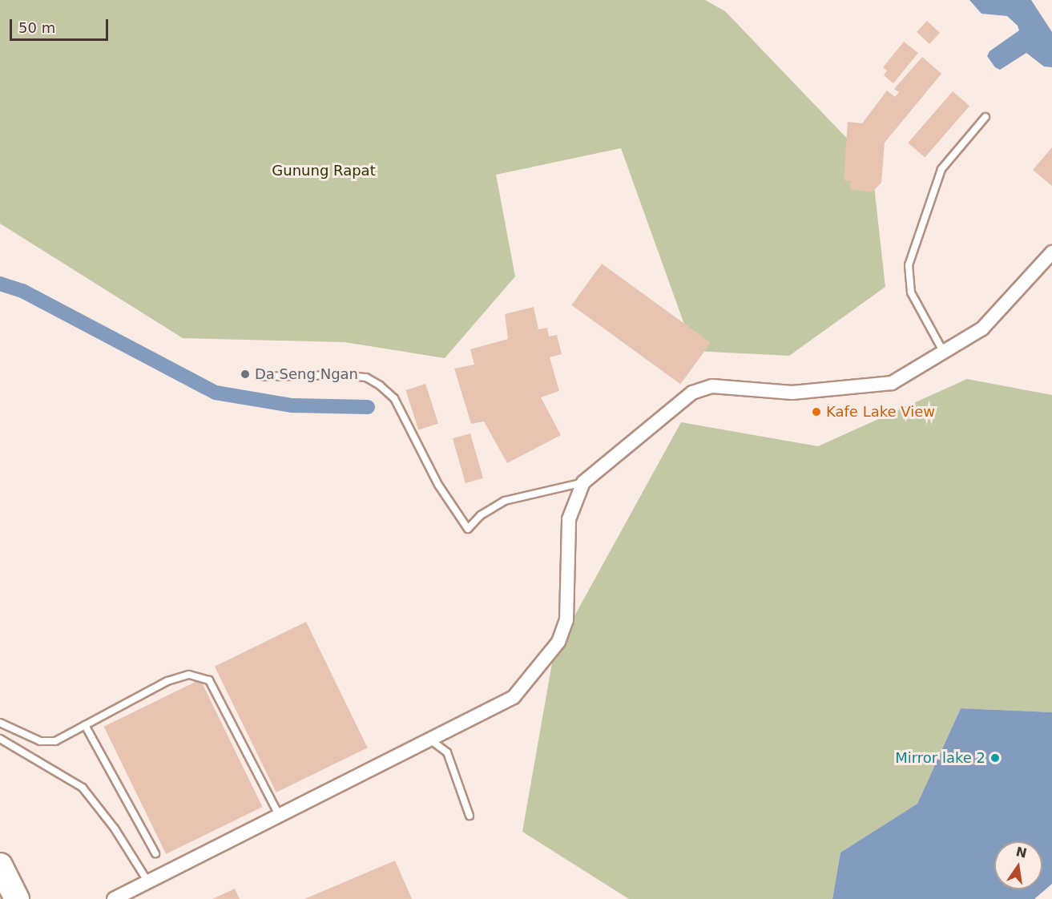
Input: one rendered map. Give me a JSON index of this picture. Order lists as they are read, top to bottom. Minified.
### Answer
{"parks":["Gunung Rapat"],"places":["Da Seng Ngan","Kafe Lake View","Mirror lake 2"],"scale_bar":"50 m","north":"top"}
